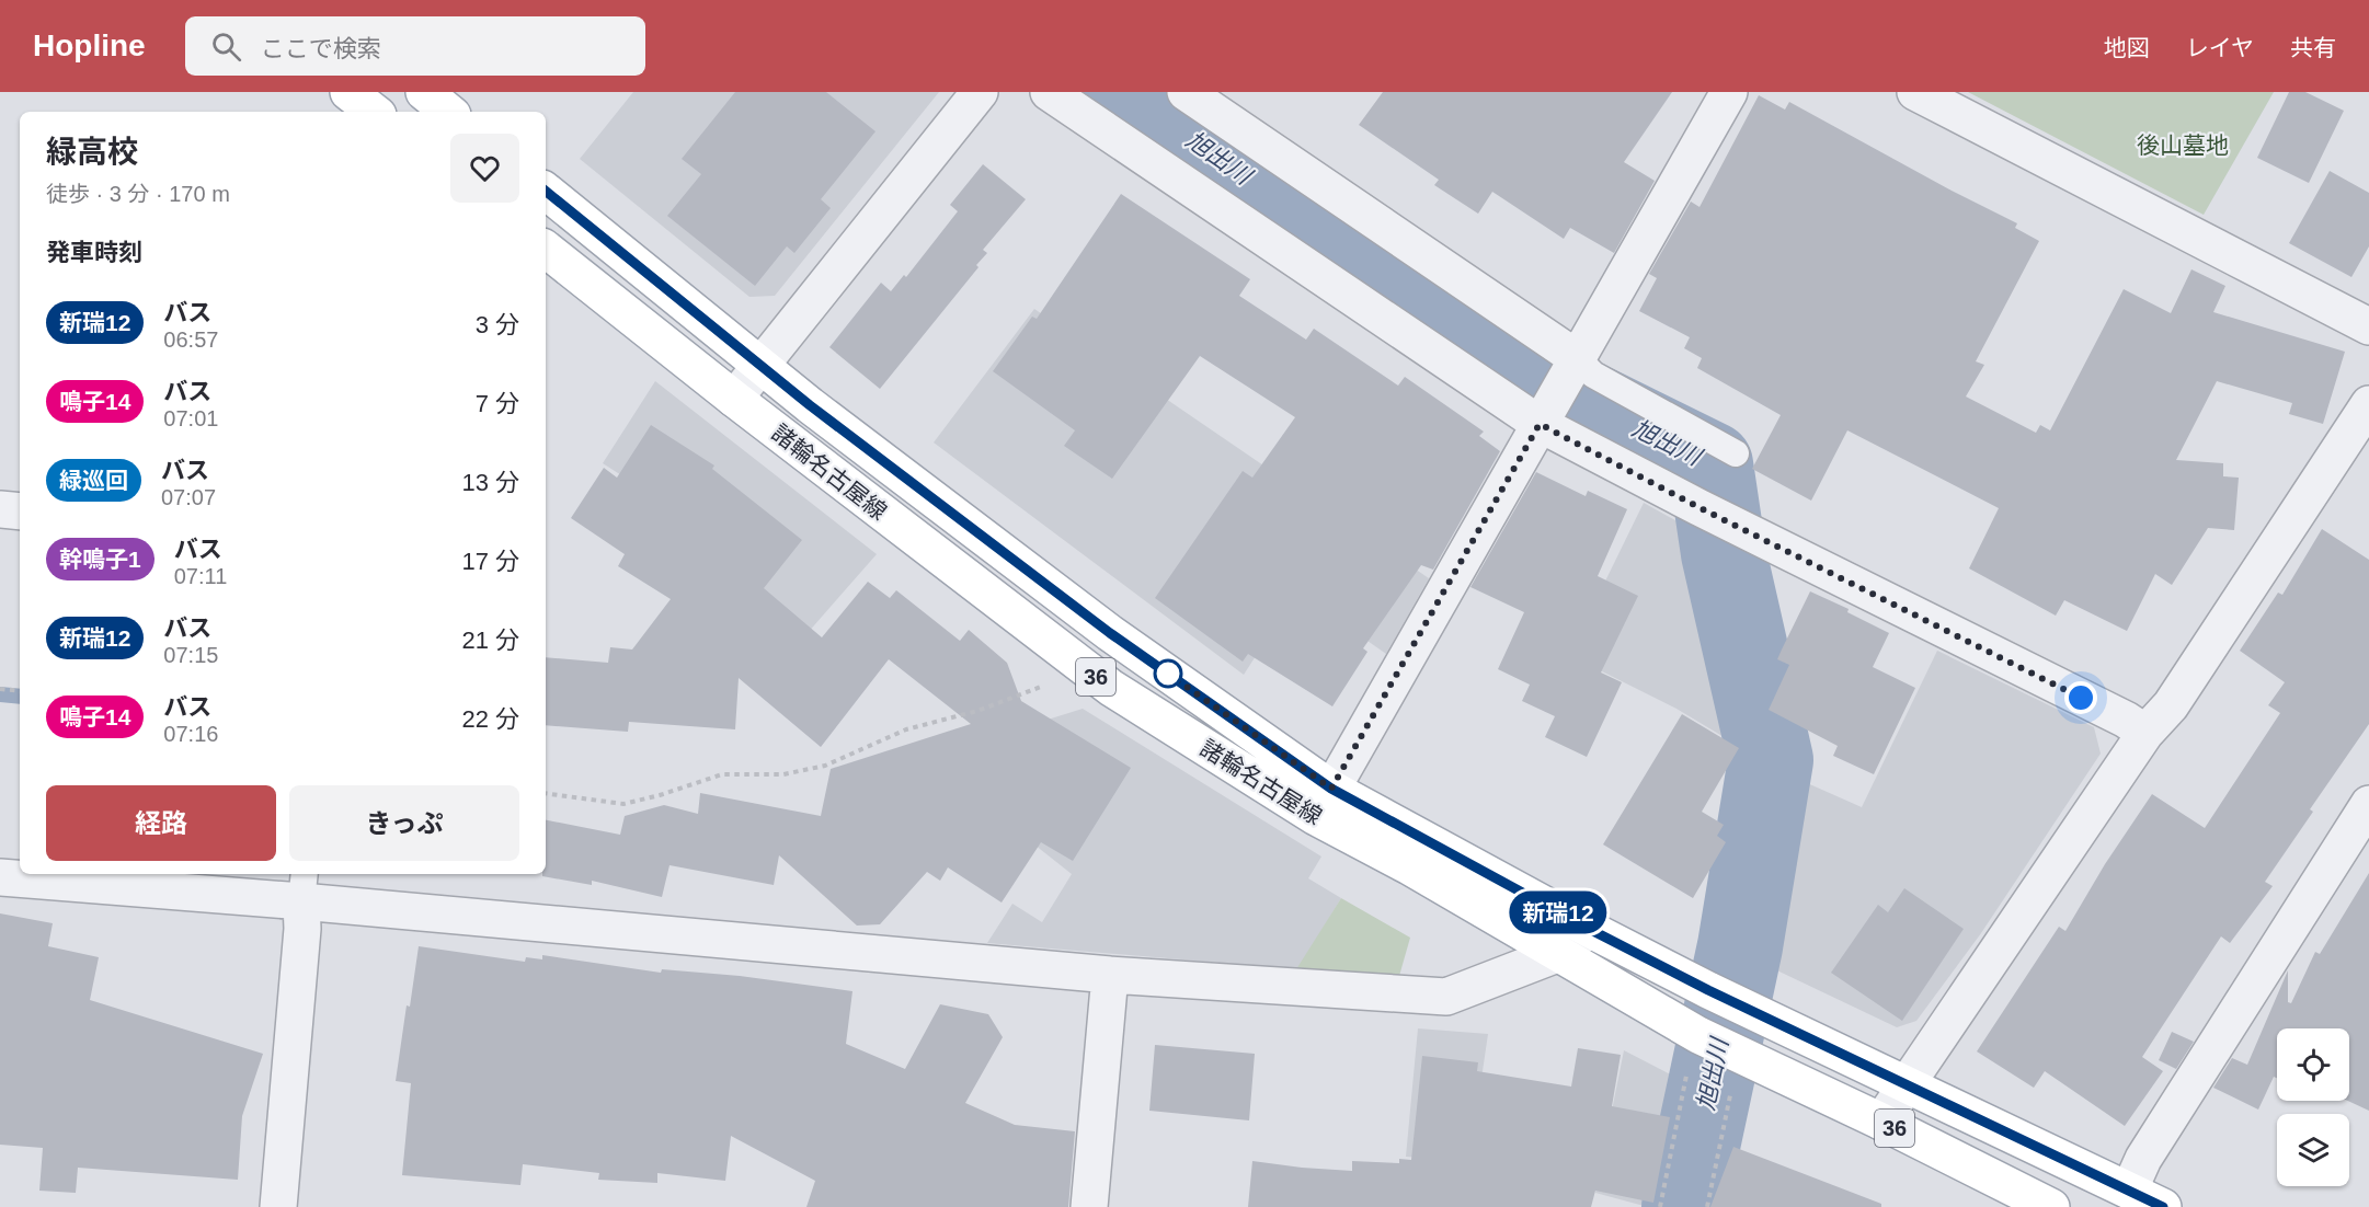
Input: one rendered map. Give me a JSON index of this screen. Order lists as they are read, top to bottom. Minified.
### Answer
{"streets":{"main road":["諸輪名古屋線","36"]},"water":["旭出川"],"parks":["後山墓地"],"lines":["bus line 新瑞12"],"page":{"header":"Hopline","search":"ここで検索","nav":["地図","レイヤ","共有"],"on_map":"新瑞12","heading":[["緑高校","徒歩 · 3 分 · 170 m"],"発車時刻"],"list":[{"mark":"新瑞12","name":"バス","note":"06:57","value":"3 分"},{"mark":"鳴子14","name":"バス","note":"07:01","value":"7 分"},{"mark":"緑巡回","name":"バス","note":"07:07","value":"13 分"},{"mark":"幹鳴子1","name":"バス","note":"07:11","value":"17 分"},{"mark":"新瑞12","name":"バス","note":"07:15","value":"21 分"},{"mark":"鳴子14","name":"バス","note":"07:16","value":"22 分"}],"buttons":["経路","きっぷ"]}}
